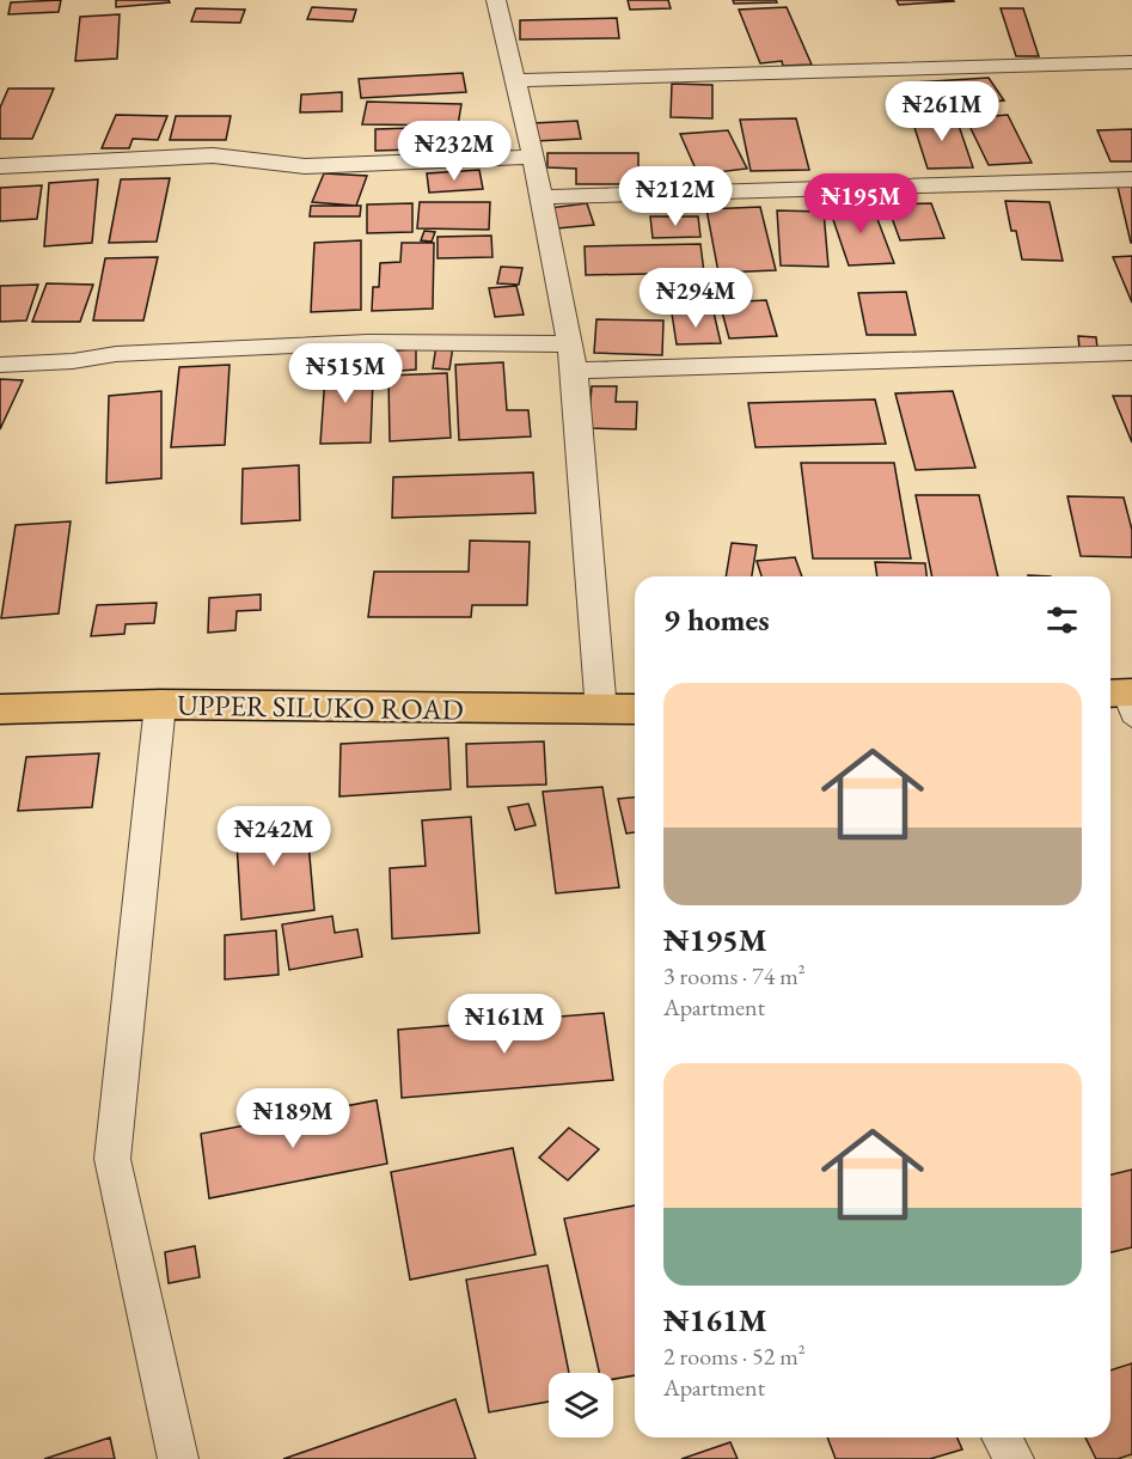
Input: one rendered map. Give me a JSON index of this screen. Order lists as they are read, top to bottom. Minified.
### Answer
{"streets":{"main road":["UPPER SILUKO ROAD"]},"page":{"price":["₦261M","₦232M","₦212M","₦195M","₦294M","₦515M","₦242M","₦161M","₦189M"],"heading":"9 homes","list":[{"name":"₦195M","note":"3 rooms · 74 m² · Apartment"},{"name":"₦161M","note":"2 rooms · 52 m² · Apartment"}]}}
